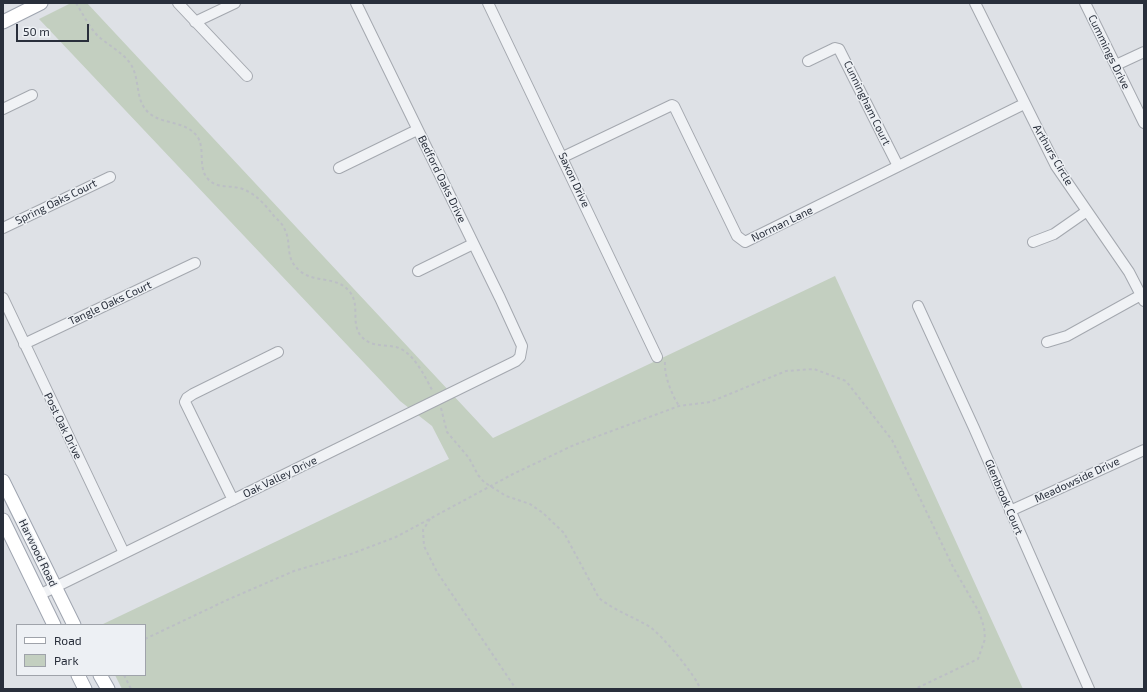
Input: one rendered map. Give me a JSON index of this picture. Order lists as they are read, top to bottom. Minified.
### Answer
{"streets":{"main road":["Harwood Road"],"street":["Cummings Drive","Cunningham Court","Arthurs Circle","Bedford Oaks Drive","Saxon Drive","Spring Oaks Court","Norman Lane","Tangle Oaks Court","Post Oak Drive","Oak Valley Drive","Meadowside Drive","Glenbrook Court"]},"crossings":[["Cunningham Court","Norman Lane"],["Arthurs Circle","Norman Lane"],["Bedford Oaks Drive","Oak Valley Drive"],["Saxon Drive","Norman Lane"],["Tangle Oaks Court","Post Oak Drive"],["Post Oak Drive","Oak Valley Drive"],["Oak Valley Drive","Harwood Road"],["Meadowside Drive","Glenbrook Court"]],"legend":["Road","Park"],"scale_bar":"50 m"}
